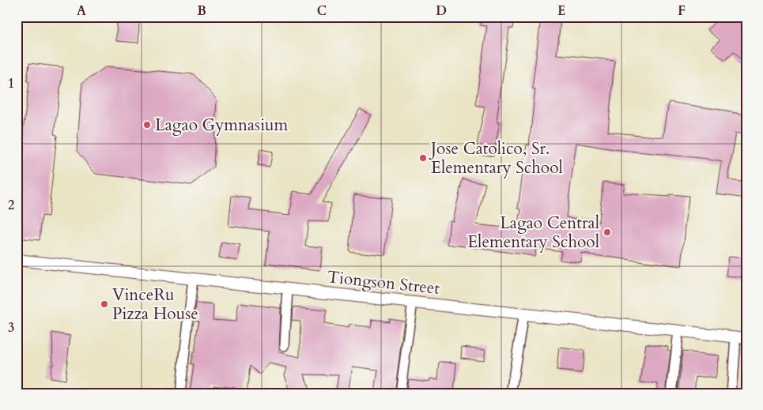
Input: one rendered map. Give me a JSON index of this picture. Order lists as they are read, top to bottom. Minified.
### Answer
{"streets":{"street":["Tiongson Street"]},"places":["Lagao Gymnasium","Jose Catolico, Sr. Elementary School","Lagao Central Elementary School","VinceRu Pizza House"],"grid":{"columns":["A","B","C","D","E","F"],"rows":["1","2","3"]}}
